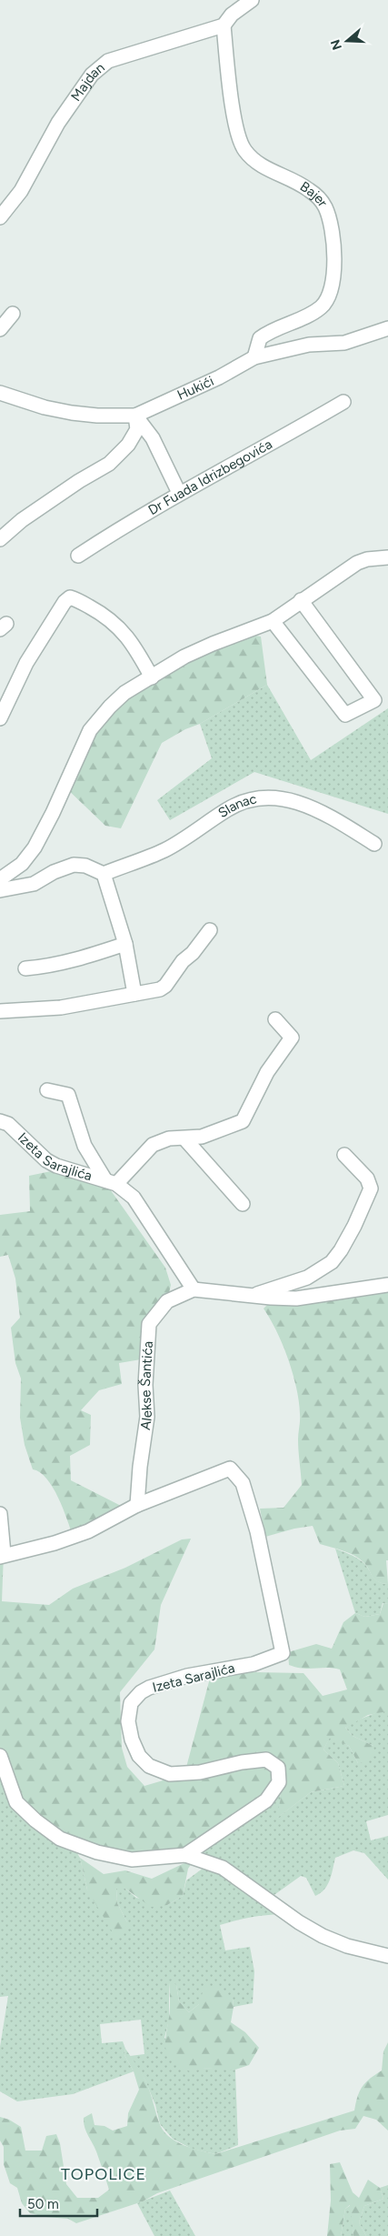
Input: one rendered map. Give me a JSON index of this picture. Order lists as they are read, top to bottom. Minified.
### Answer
{"streets":{"street":["Majdan","Bajer","Hukići","Dr Fuada Idrizbegovića","Slanac","Izeta Sarajlića","Alekse Šantića"]},"crossings":[["Majdan","Bajer"],["Bajer","Hukići"],["Izeta Sarajlića","Alekse Šantića"]],"districts":["TOPOLICE"],"scale_bar":"50 m","north":"left"}
